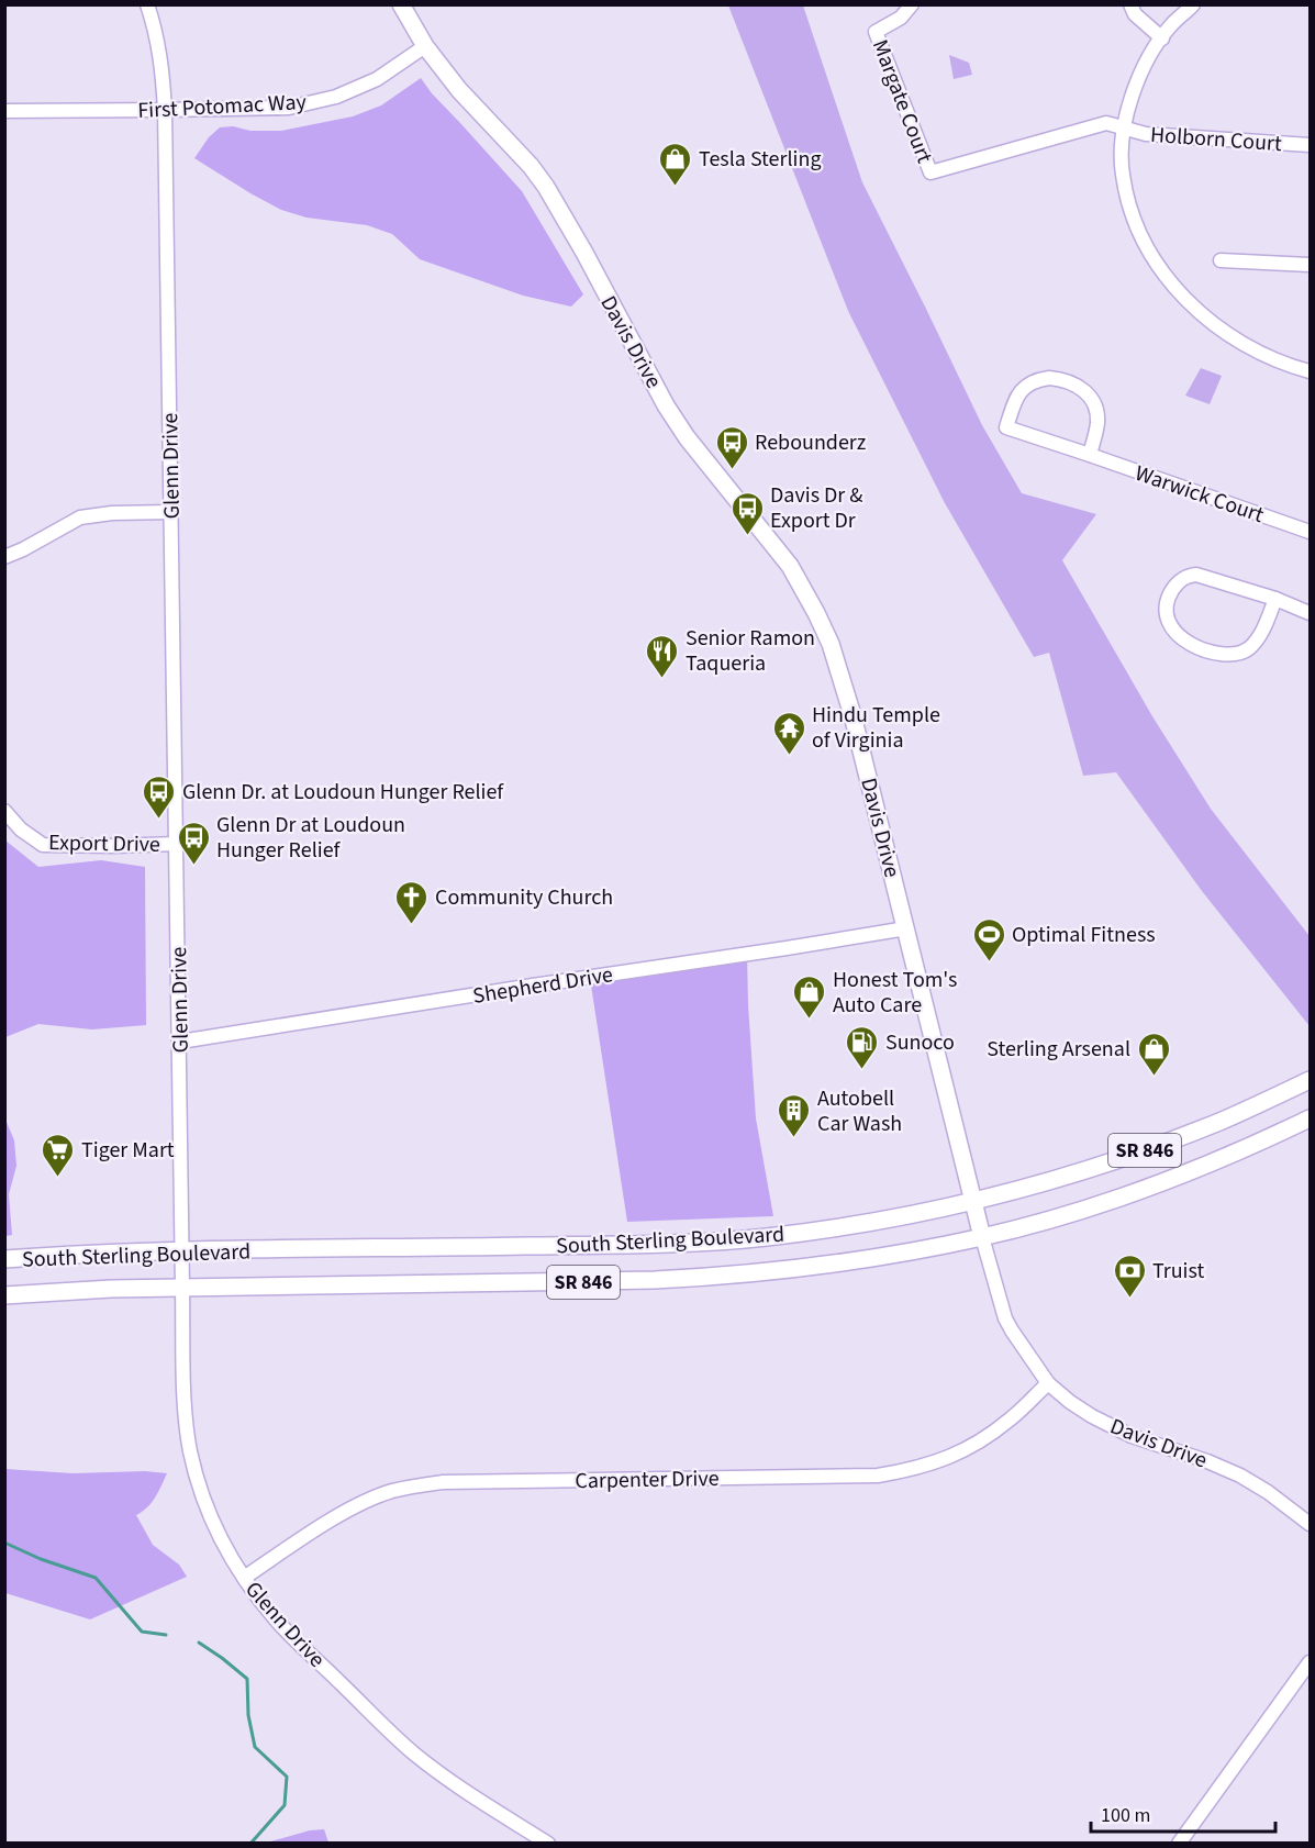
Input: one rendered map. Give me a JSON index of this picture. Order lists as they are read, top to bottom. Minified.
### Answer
{"streets":{"main road":["Davis Drive","SR 846","South Sterling Boulevard"],"street":["Margate Court","First Potomac Way","Holborn Court","Glenn Drive","Warwick Court","Export Drive","Shepherd Drive","Carpenter Drive"]},"crossings":[["Margate Court","Holborn Court"],["First Potomac Way","Davis Drive"],["First Potomac Way","Glenn Drive"],["Davis Drive","Shepherd Drive"],["Davis Drive","South Sterling Boulevard"],["Davis Drive","Carpenter Drive"],["Glenn Drive","Export Drive"],["Glenn Drive","Shepherd Drive"],["Glenn Drive","South Sterling Boulevard"],["Glenn Drive","Carpenter Drive"]],"places":{"shop":["Tesla Sterling","Honest Tom's Auto Care","Sterling Arsenal"],"bus stop":["Rebounderz","Davis Dr & Export Dr","Glenn Dr. at Loudoun Hunger Relief","Glenn Dr at Loudoun Hunger Relief"],"restaurant":["Senior Ramon Taqueria"],"temple":["Hindu Temple of Virginia"],"church":["Community Church"],"sports":["Optimal Fitness"],"fuel station":["Sunoco"],"building":["Autobell Car Wash"],"supermarket":["Tiger Mart"],"bank":["Truist"]},"scale_bar":"100 m"}
